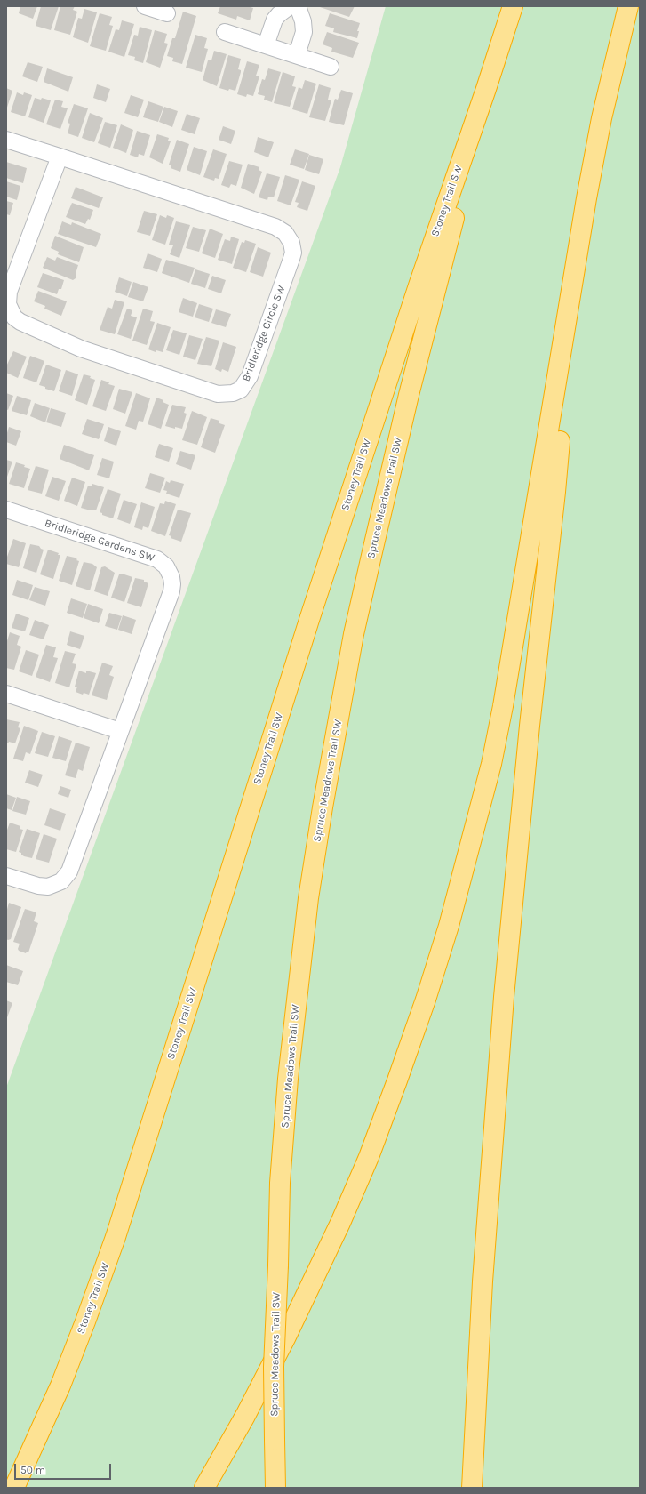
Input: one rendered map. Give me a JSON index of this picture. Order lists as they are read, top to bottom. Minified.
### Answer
{"streets":{"highway":["Stoney Trail SW","Spruce Meadows Trail SW"],"street":["Bridleridge Circle SW","Bridleridge Gardens SW"]},"crossings":[["Stoney Trail SW","Spruce Meadows Trail SW"]],"scale_bar":"50 m"}
